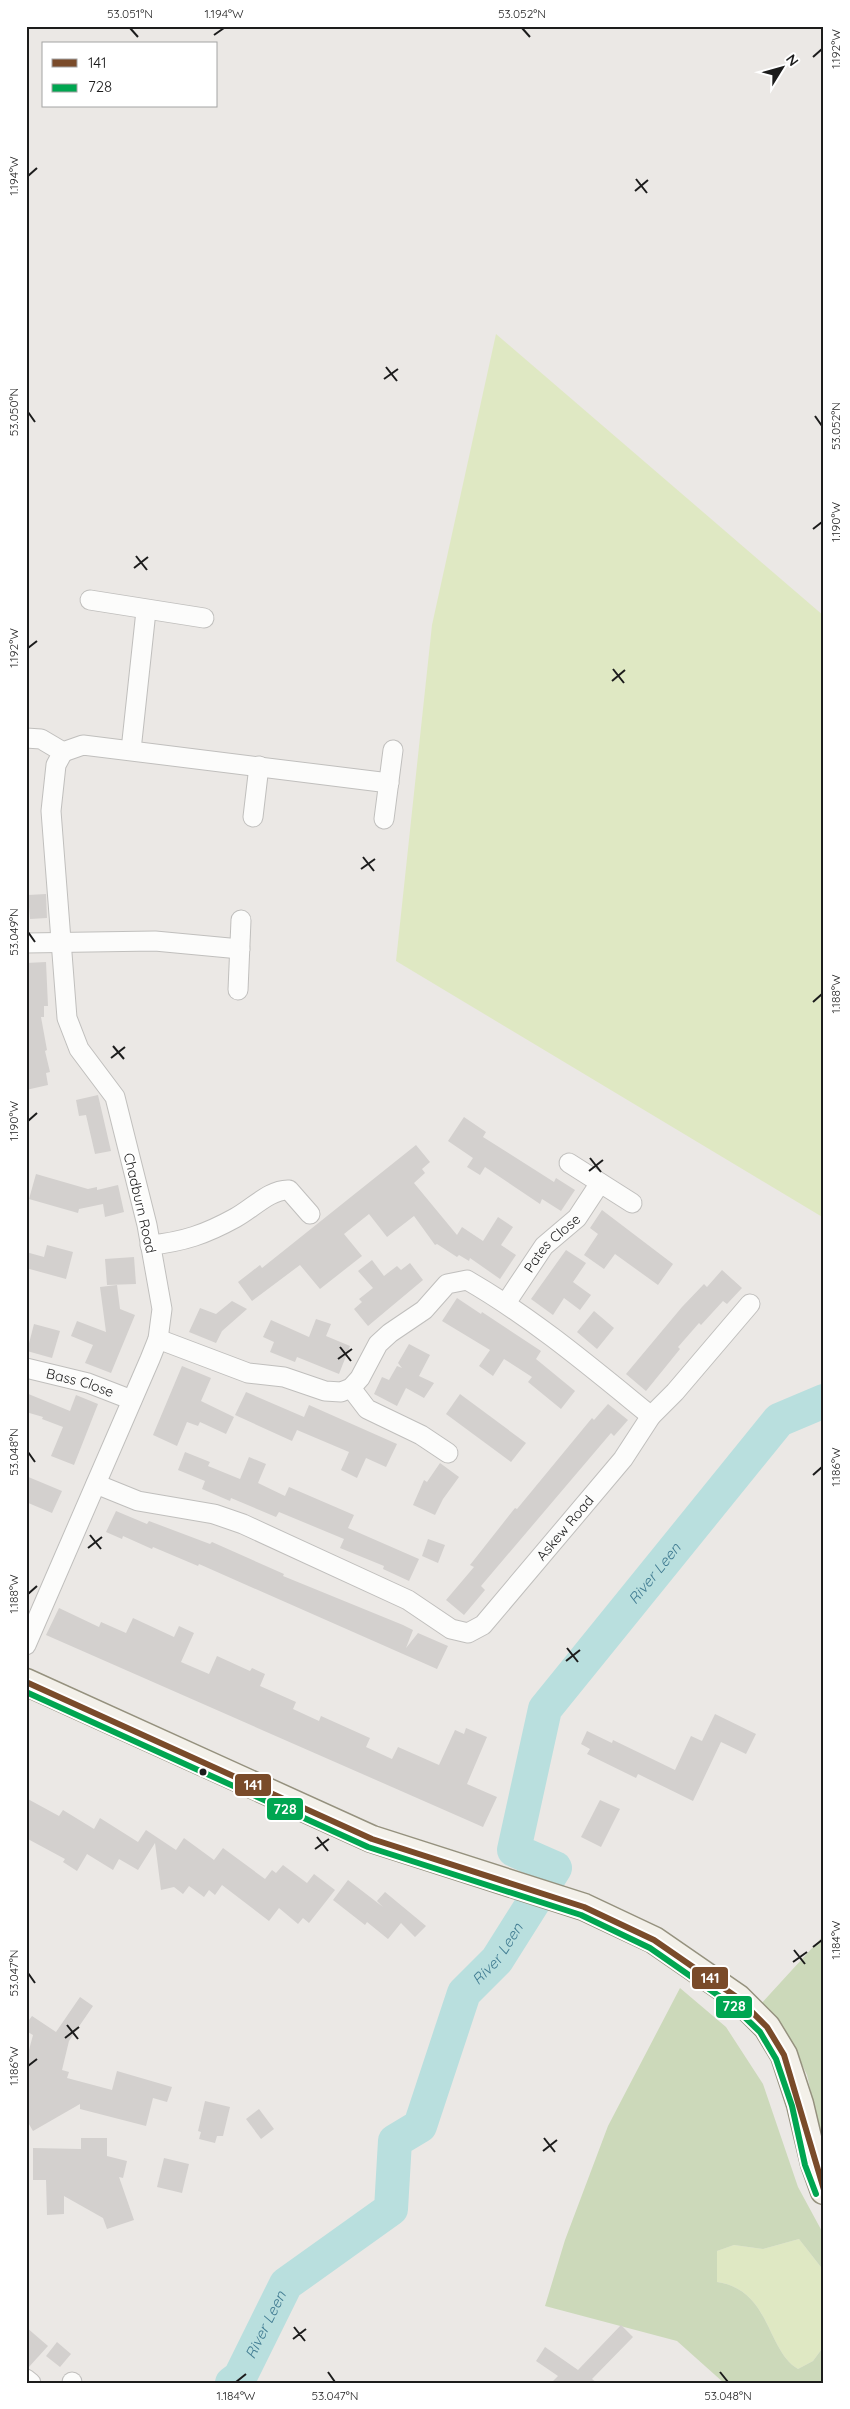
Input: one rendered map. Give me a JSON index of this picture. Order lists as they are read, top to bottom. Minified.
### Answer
{"streets":{"street":["Chadburn Road","Pates Close","Bass Close","Askew Road"]},"crossings":[["Chadburn Road","Bass Close"],["Chadburn Road","Askew Road"]],"water":["River Leen"],"lines":["transit line 141","transit line 728"],"legend":["141","728"],"north":"top right","coordinates":["53.051°N","1.194°W","53.052°N","1.192°W","53.050°N","1.190°W","53.049°N","1.188°W","53.048°N","1.186°W","1.184°W","53.047°N"]}
